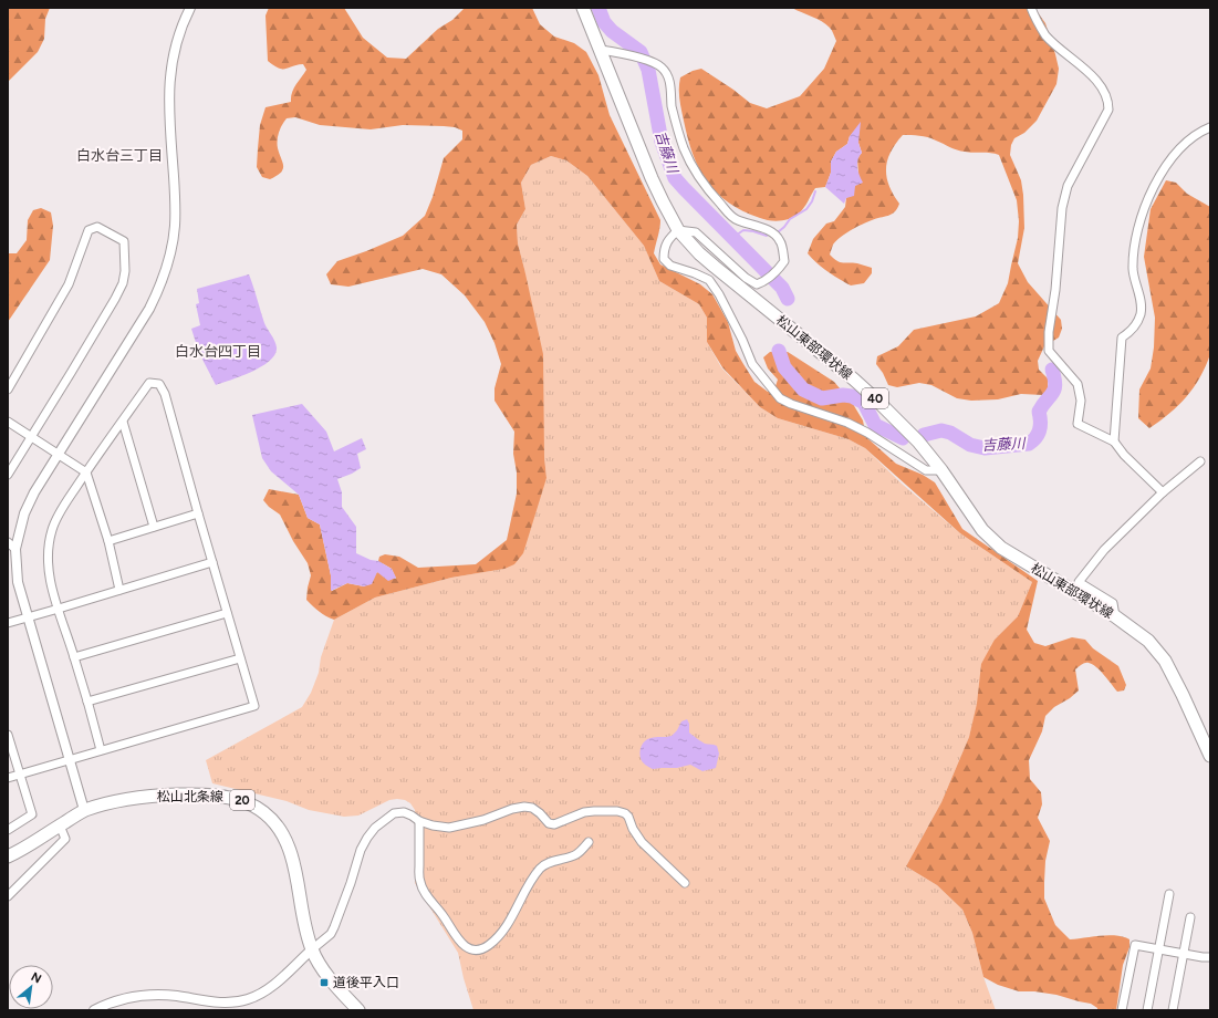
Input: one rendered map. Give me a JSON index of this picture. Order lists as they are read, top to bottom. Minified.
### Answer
{"streets":{"main road":["松山東部環状線","40","松山北条線","20"]},"districts":["白水台三丁目","白水台四丁目"],"water":["吉藤川"],"places":{"transit":["道後平入口"]},"north":"top right"}
